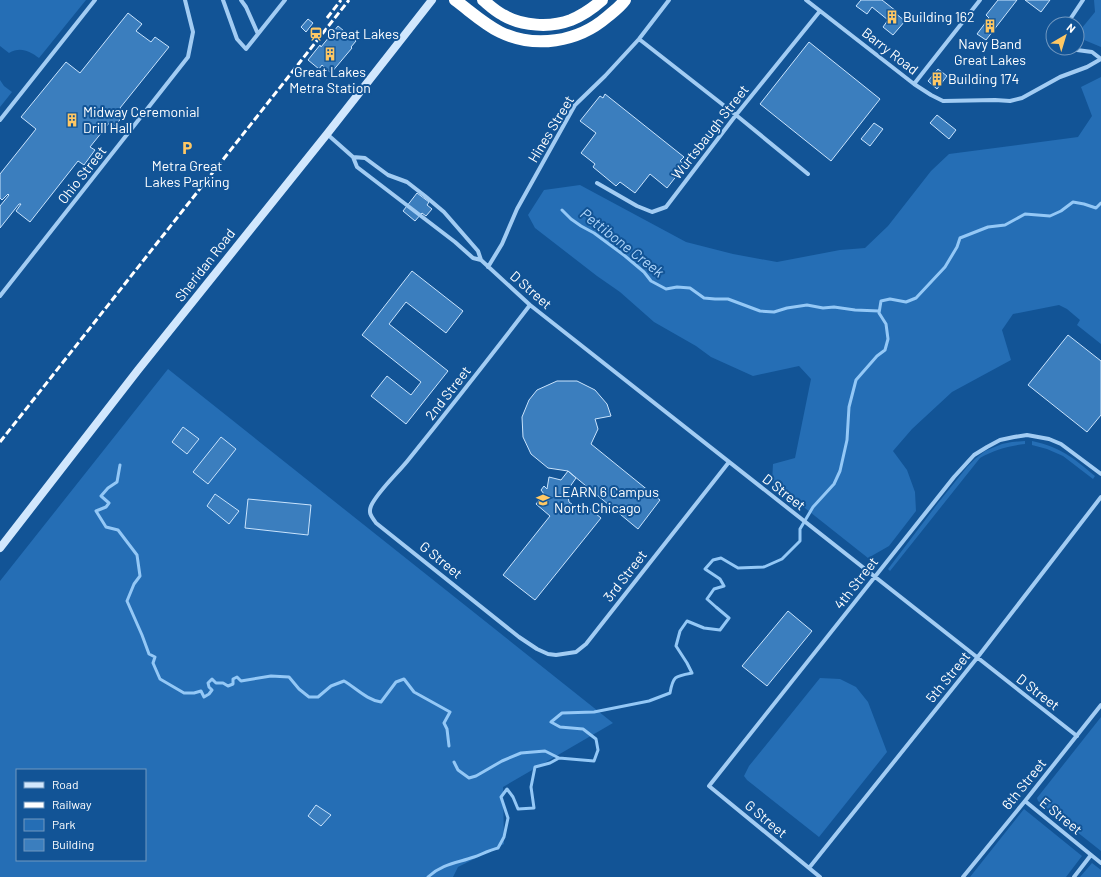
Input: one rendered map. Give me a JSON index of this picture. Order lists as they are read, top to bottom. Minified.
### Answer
{"streets":{"main road":["Sheridan Road"],"street":["Barry Road","Hines Street","Wurtsbaugh Street","Ohio Street","D Street","2nd Street","G Street","3rd Street","4th Street","5th Street","6th Street","E Street"]},"crossings":[["Barry Road","Wurtsbaugh Street"],["Hines Street","D Street"],["Sheridan Road","D Street"],["D Street","2nd Street"],["D Street","3rd Street"],["D Street","4th Street"],["D Street","5th Street"],["D Street","6th Street"],["2nd Street","G Street"],["G Street","3rd Street"],["G Street","4th Street"],["G Street","5th Street"],["6th Street","E Street"]],"water":["Pettibone Creek"],"places":{"building":["Building 162","Navy Band Great Lakes","Great Lakes Metra Station","Building 174","Midway Ceremonial Drill Hall"],"station":["Great Lakes"],"parking":["Metra Great Lakes Parking"],"school or university":["LEARN 6 Campus North Chicago"]},"legend":["Road","Railway","Park","Building"],"north":"top right"}
